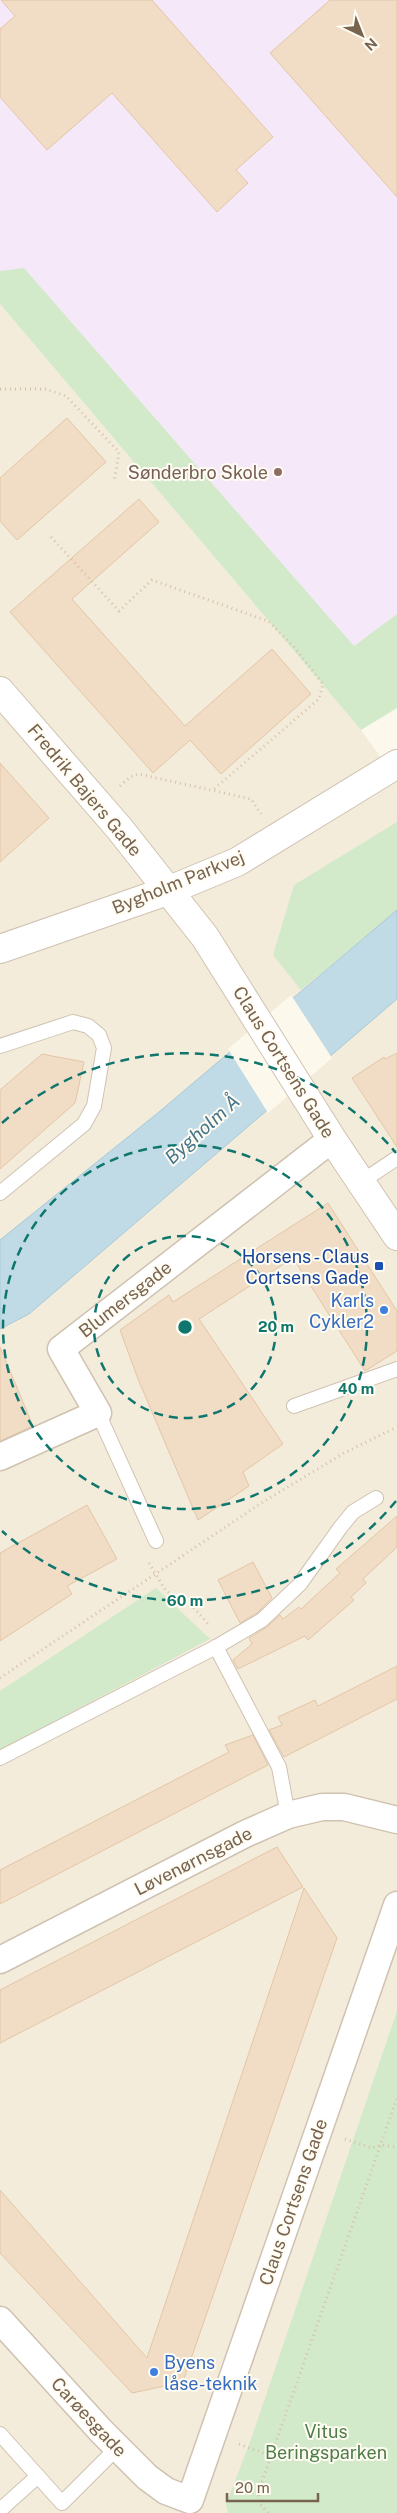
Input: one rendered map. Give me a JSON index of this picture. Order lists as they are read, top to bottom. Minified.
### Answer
{"streets":{"street":["Fredrik Bajers Gade","Bygholm Parkvej","Claus Cortsens Gade","Blumersgade","Løvenørnsgade","Carøesgade"]},"crossings":[["Fredrik Bajers Gade","Bygholm Parkvej"],["Fredrik Bajers Gade","Claus Cortsens Gade"],["Bygholm Parkvej","Claus Cortsens Gade"],["Claus Cortsens Gade","Blumersgade"],["Claus Cortsens Gade","Carøesgade"]],"water":["Bygholm Å"],"parks":["Vitus Beringsparken"],"places":{"other":["Sønderbro Skole","Karls Cykler2","Byens låse-teknik"],"transit":["Horsens - Claus Cortsens Gade"]},"scale_bar":"20 m","north":"bottom right","rings":["20 m","40 m","60 m"]}
